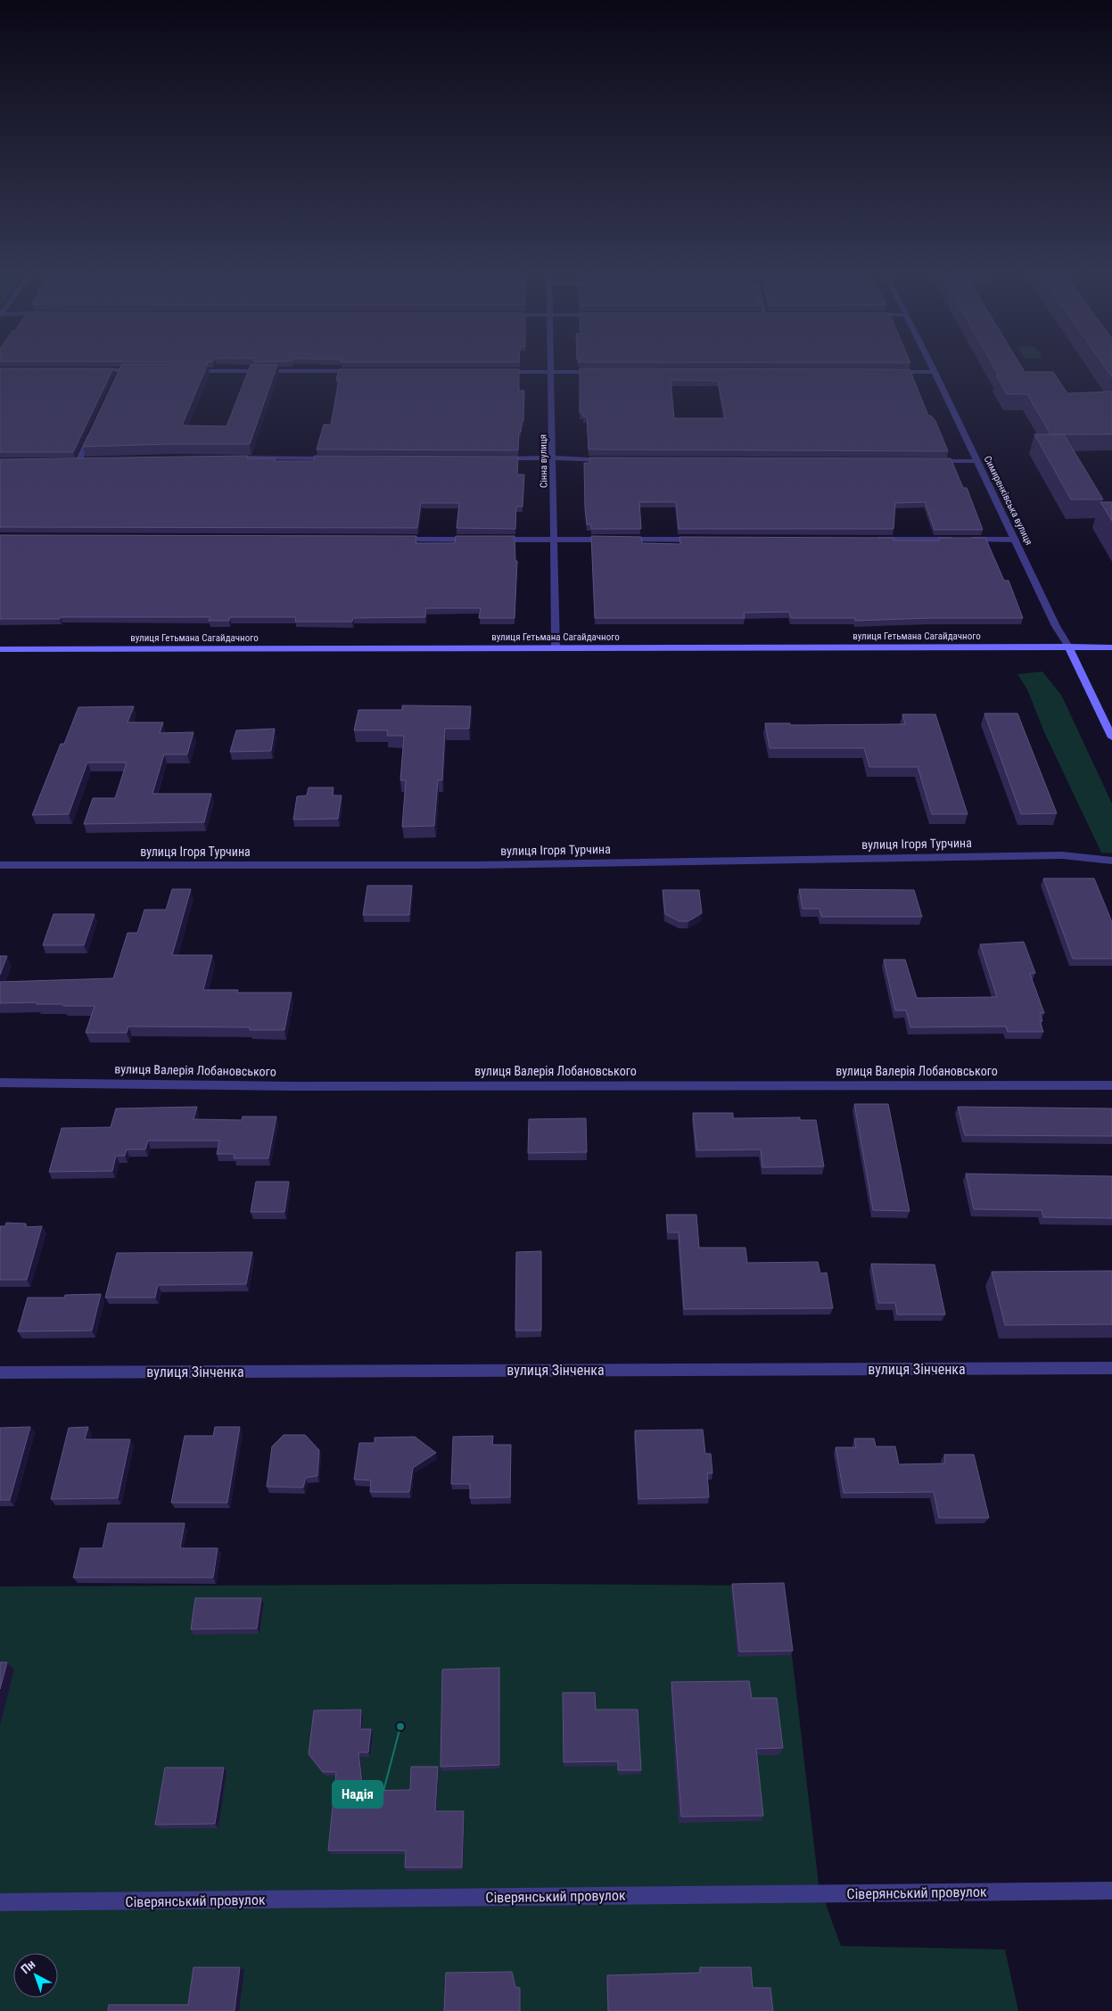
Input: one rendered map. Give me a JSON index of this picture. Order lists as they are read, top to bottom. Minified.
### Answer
{"streets":{"main road":["Симиренківська вулиця","вулиця Гетьмана Сагайдачного"],"street":["Сінна вулиця","вулиця Ігоря Турчина","вулиця Валерія Лобановського","вулиця Зінченка","Сіверянський провулок"]},"crossings":[["Сінна вулиця","вулиця Гетьмана Сагайдачного"],["Симиренківська вулиця","вулиця Гетьмана Сагайдачного"]],"places":["Надія"],"north":"top left"}
